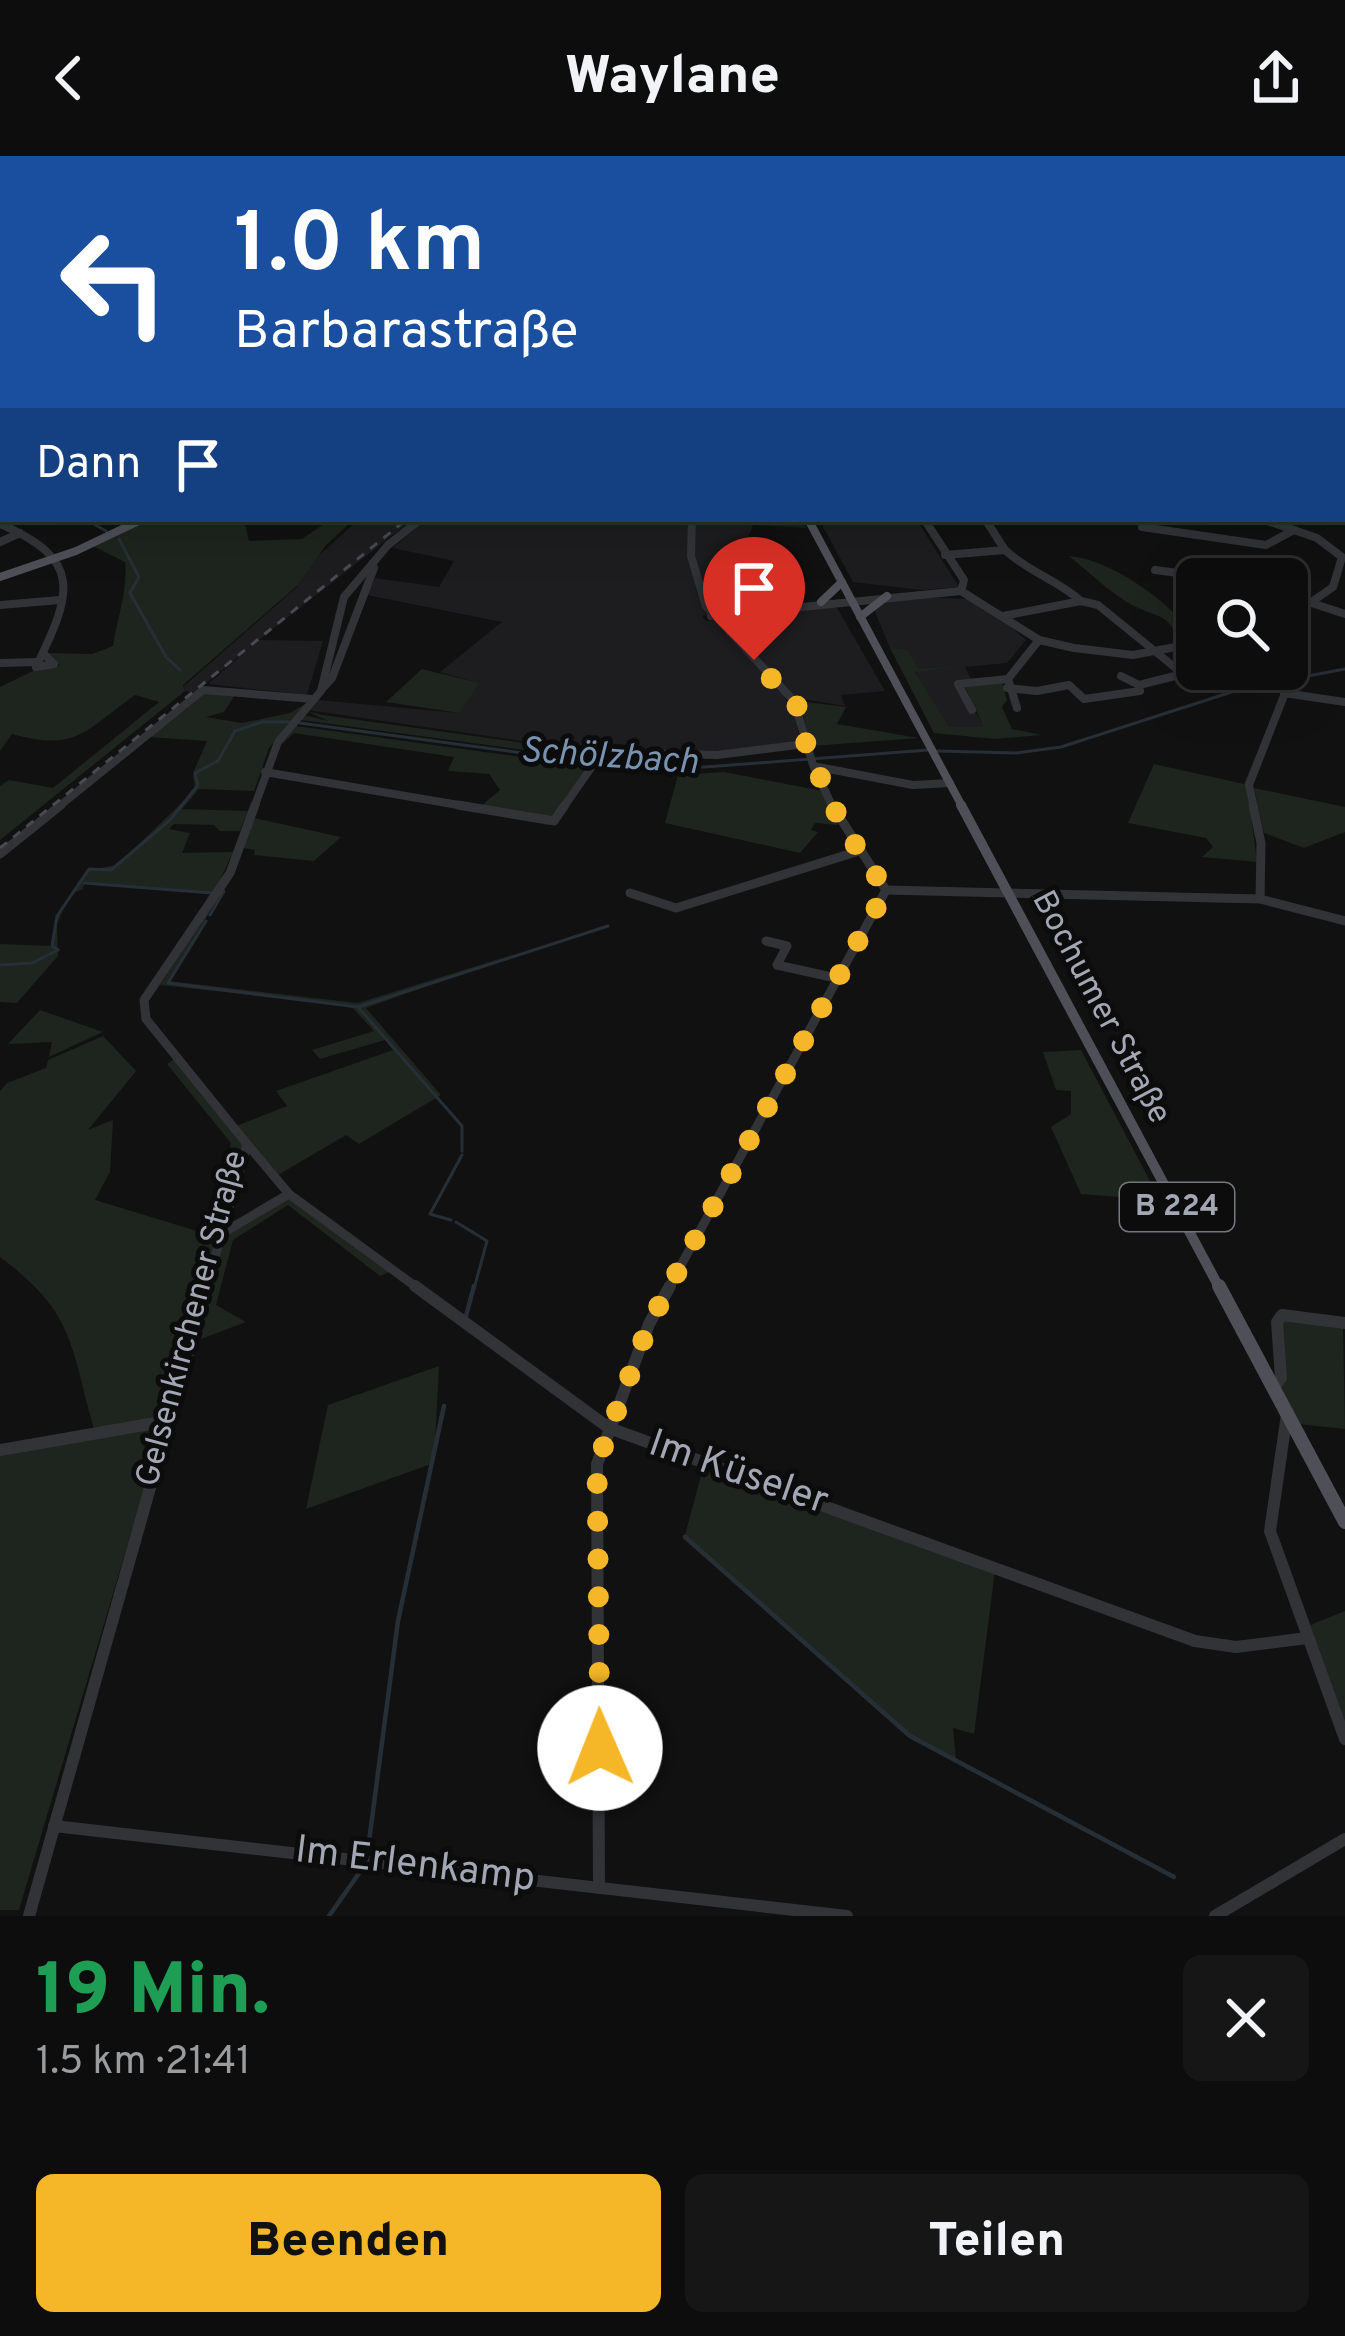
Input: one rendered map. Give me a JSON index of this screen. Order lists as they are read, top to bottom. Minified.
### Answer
{"streets":{"main road":["Bochumer Straße","B 224"],"street":["Gelsenkirchener Straße","Im Küseler","Im Erlenkamp"]},"crossings":[["Gelsenkirchener Straße","Im Küseler"],["Gelsenkirchener Straße","Im Erlenkamp"]],"water":["Schölzbach"],"page":{"header":"Waylane","turn":["1.0 km","Barbarastraße"],"then":"Dann","heading":["19 Min.","1.5 km · 21:41"],"buttons":["Beenden","Teilen"]}}
